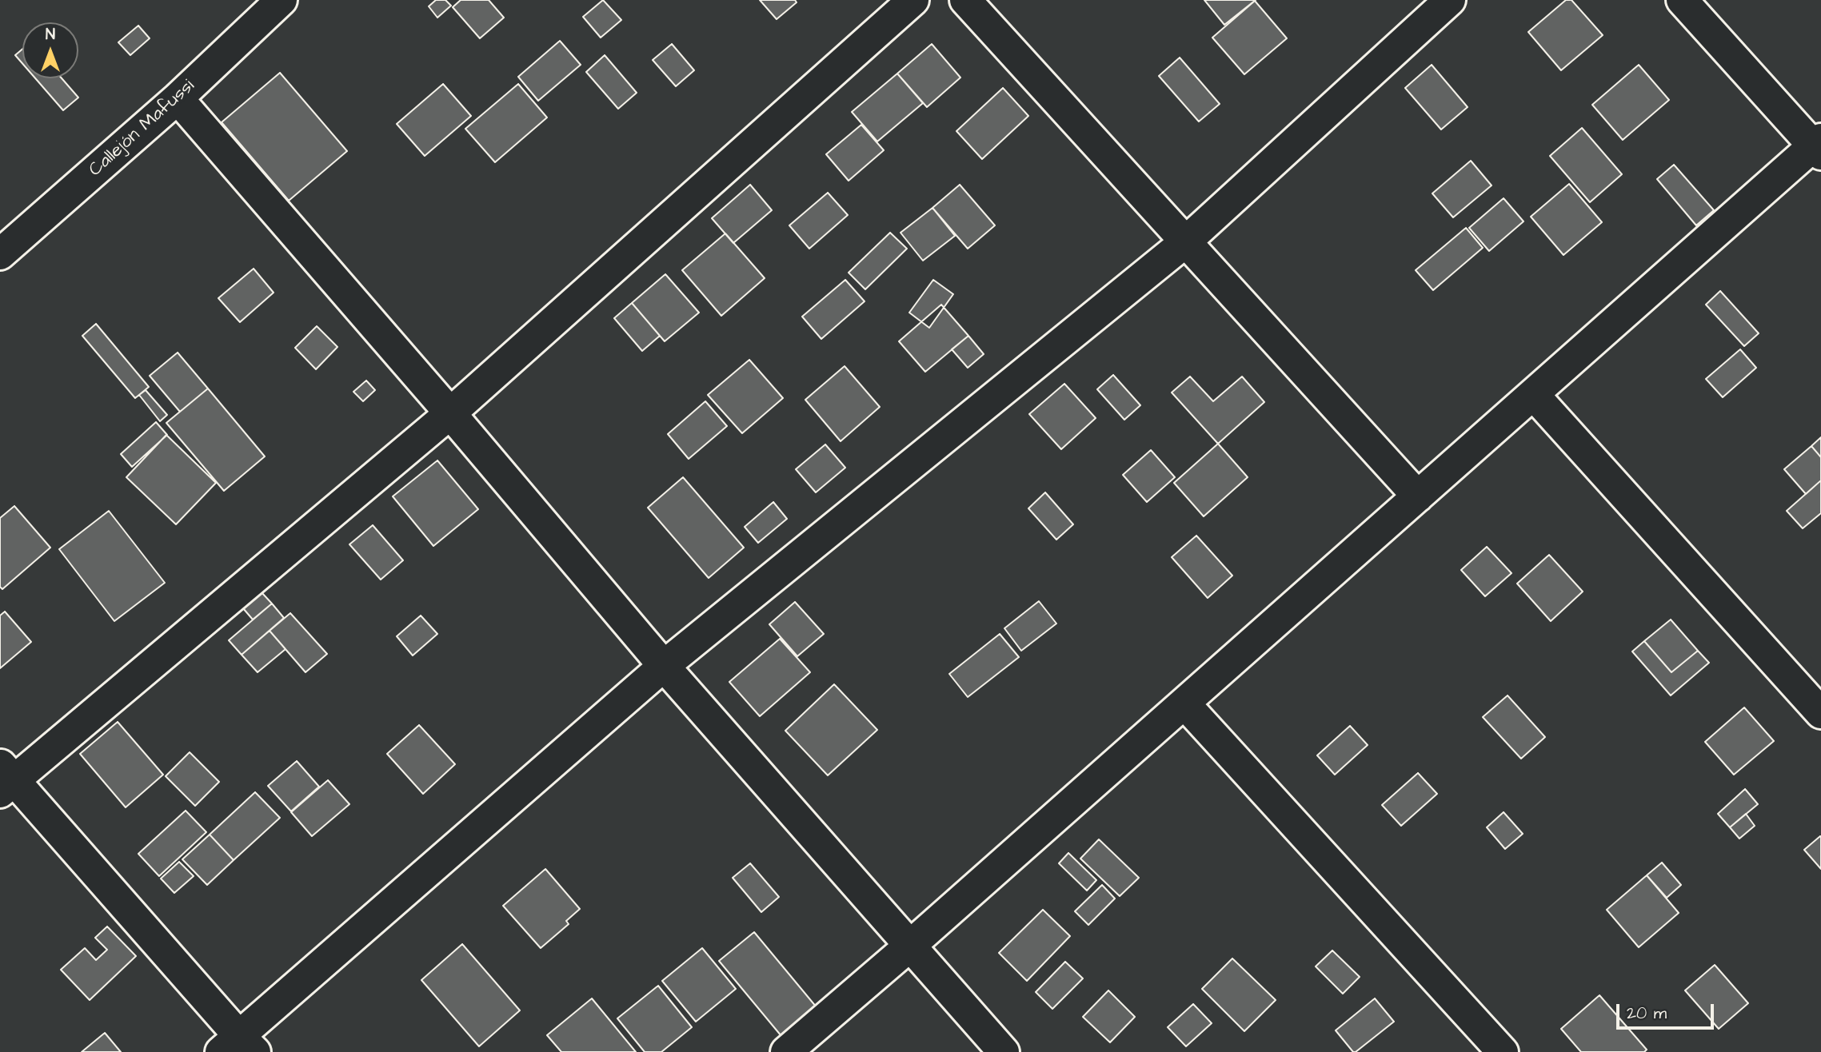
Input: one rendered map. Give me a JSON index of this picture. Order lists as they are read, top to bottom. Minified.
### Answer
{"streets":{"street":["Callejón Mafussi"]},"scale_bar":"20 m","north":"top"}
